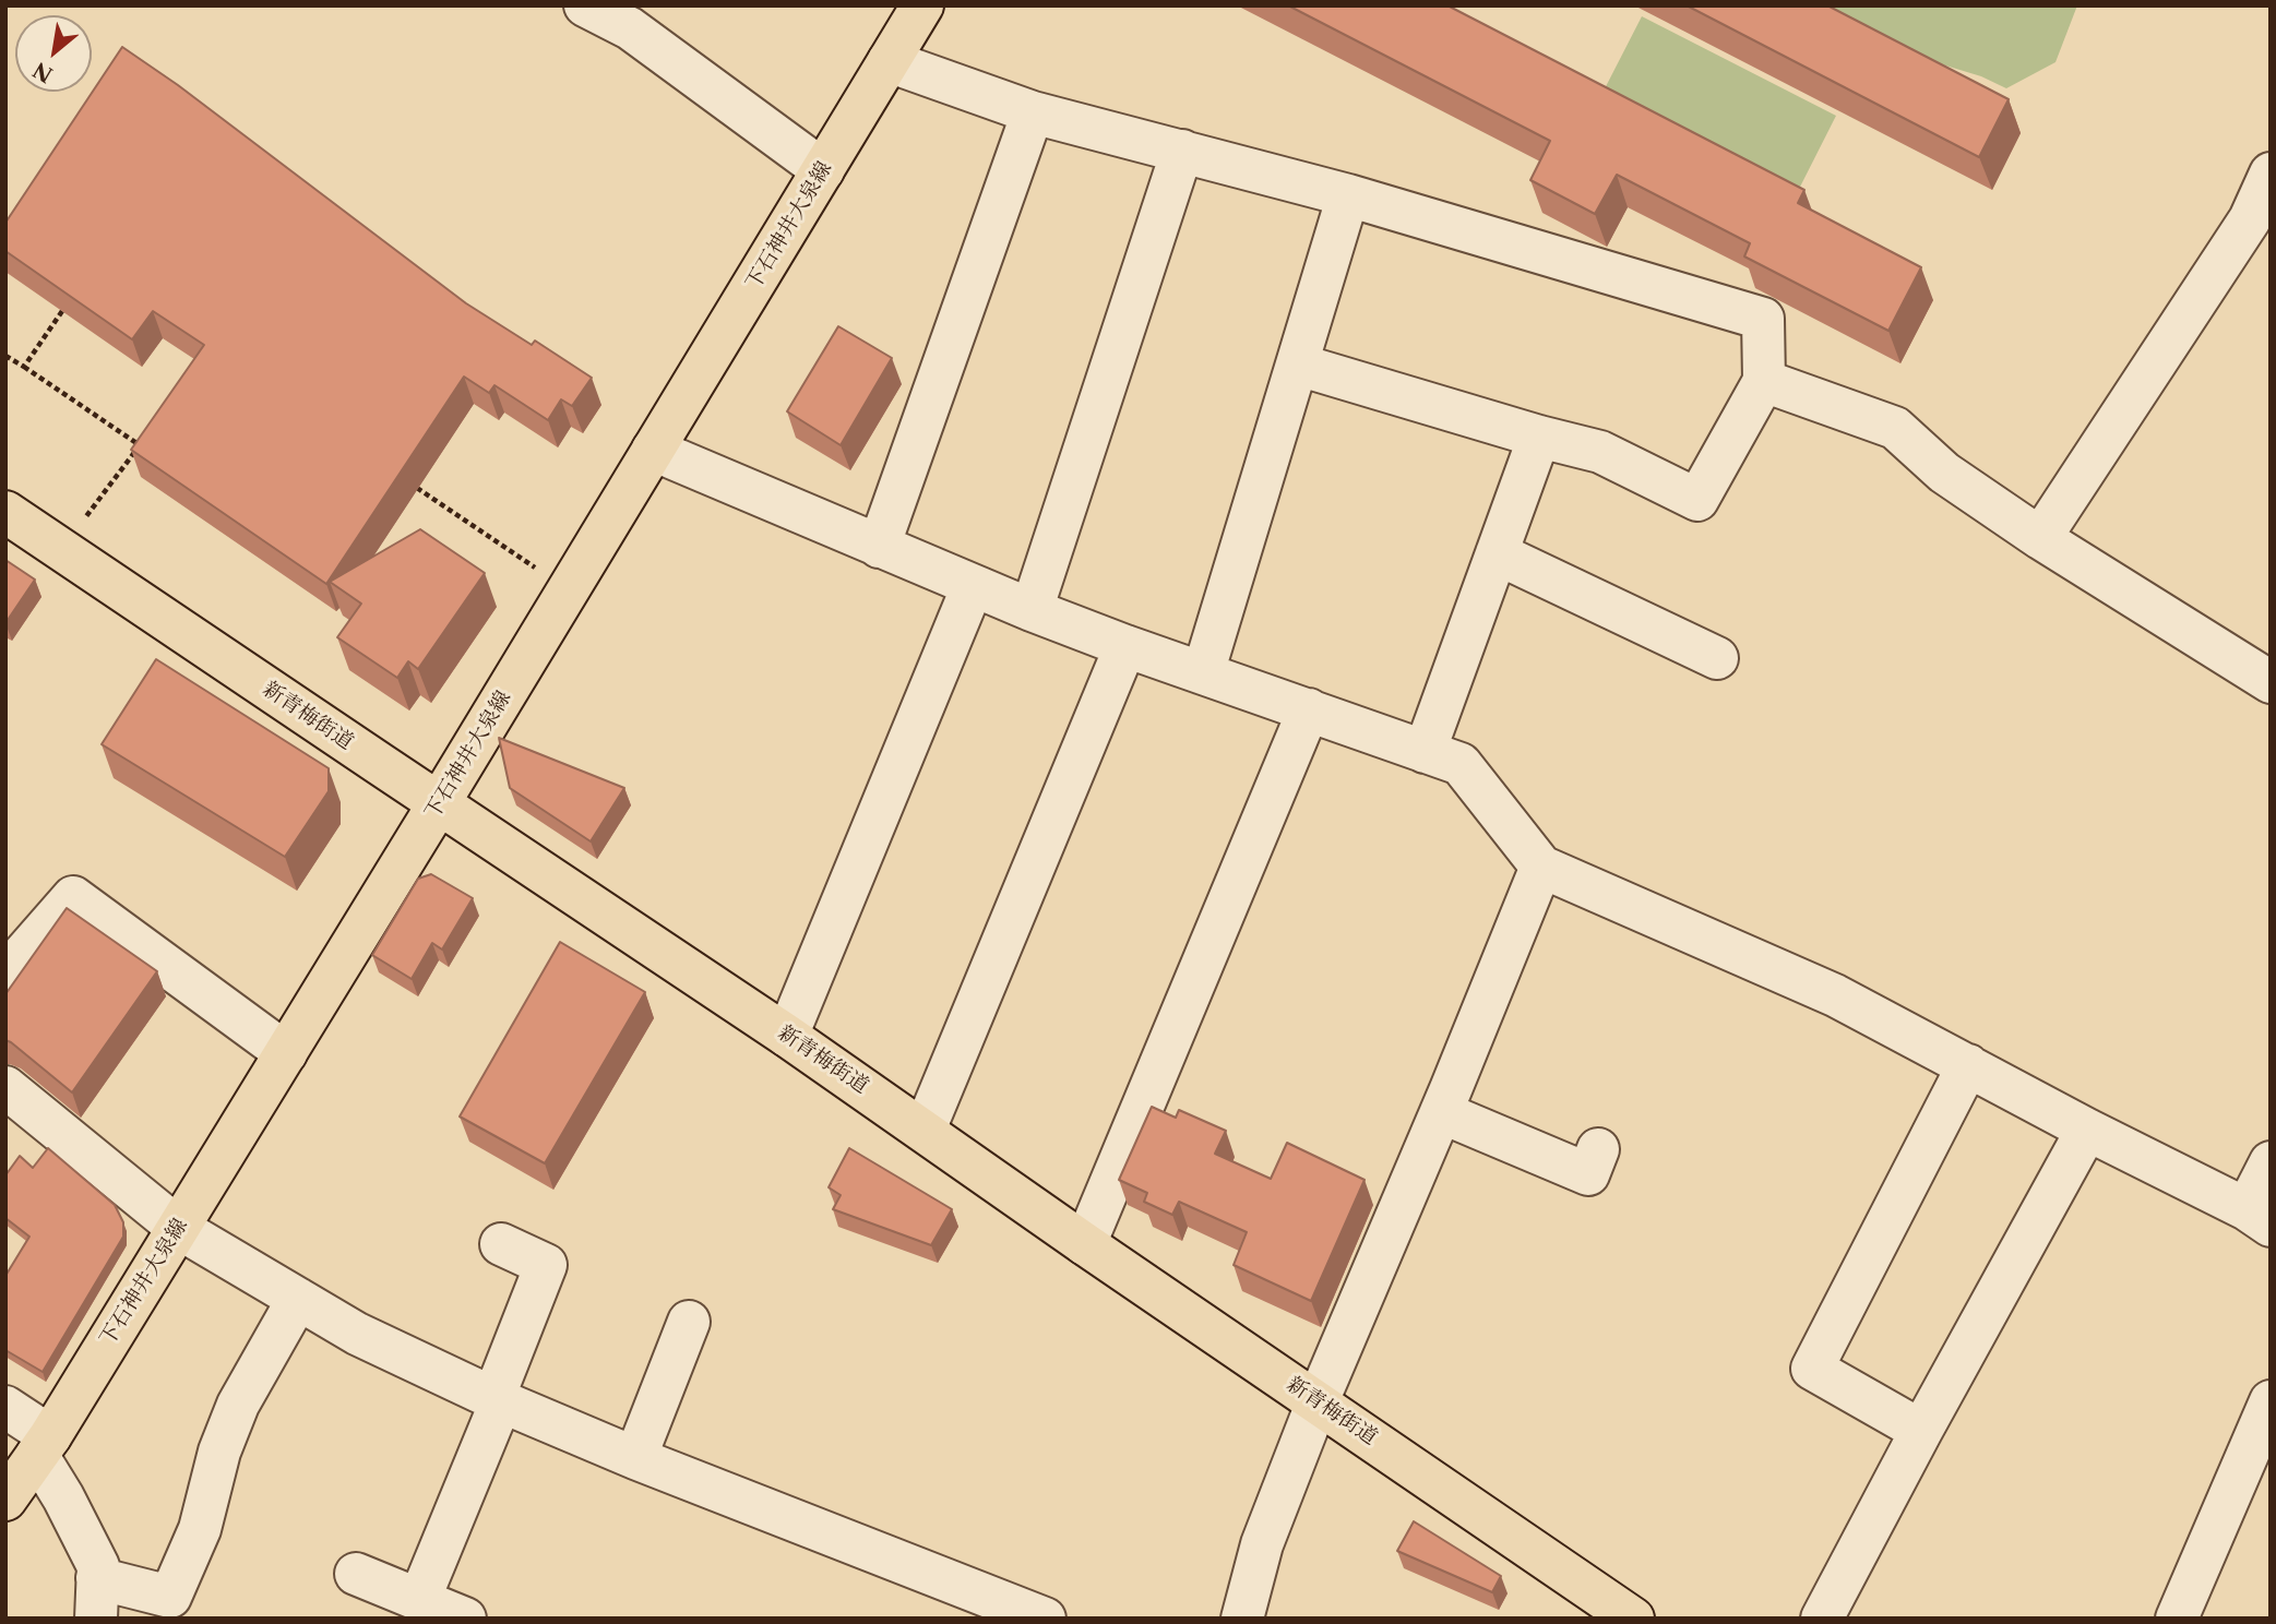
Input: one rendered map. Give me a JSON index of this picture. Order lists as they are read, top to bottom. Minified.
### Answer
{"streets":{"main road":["下石神井大泉線","新青梅街道"]},"crossings":[["下石神井大泉線","新青梅街道"]],"north":"bottom left"}
